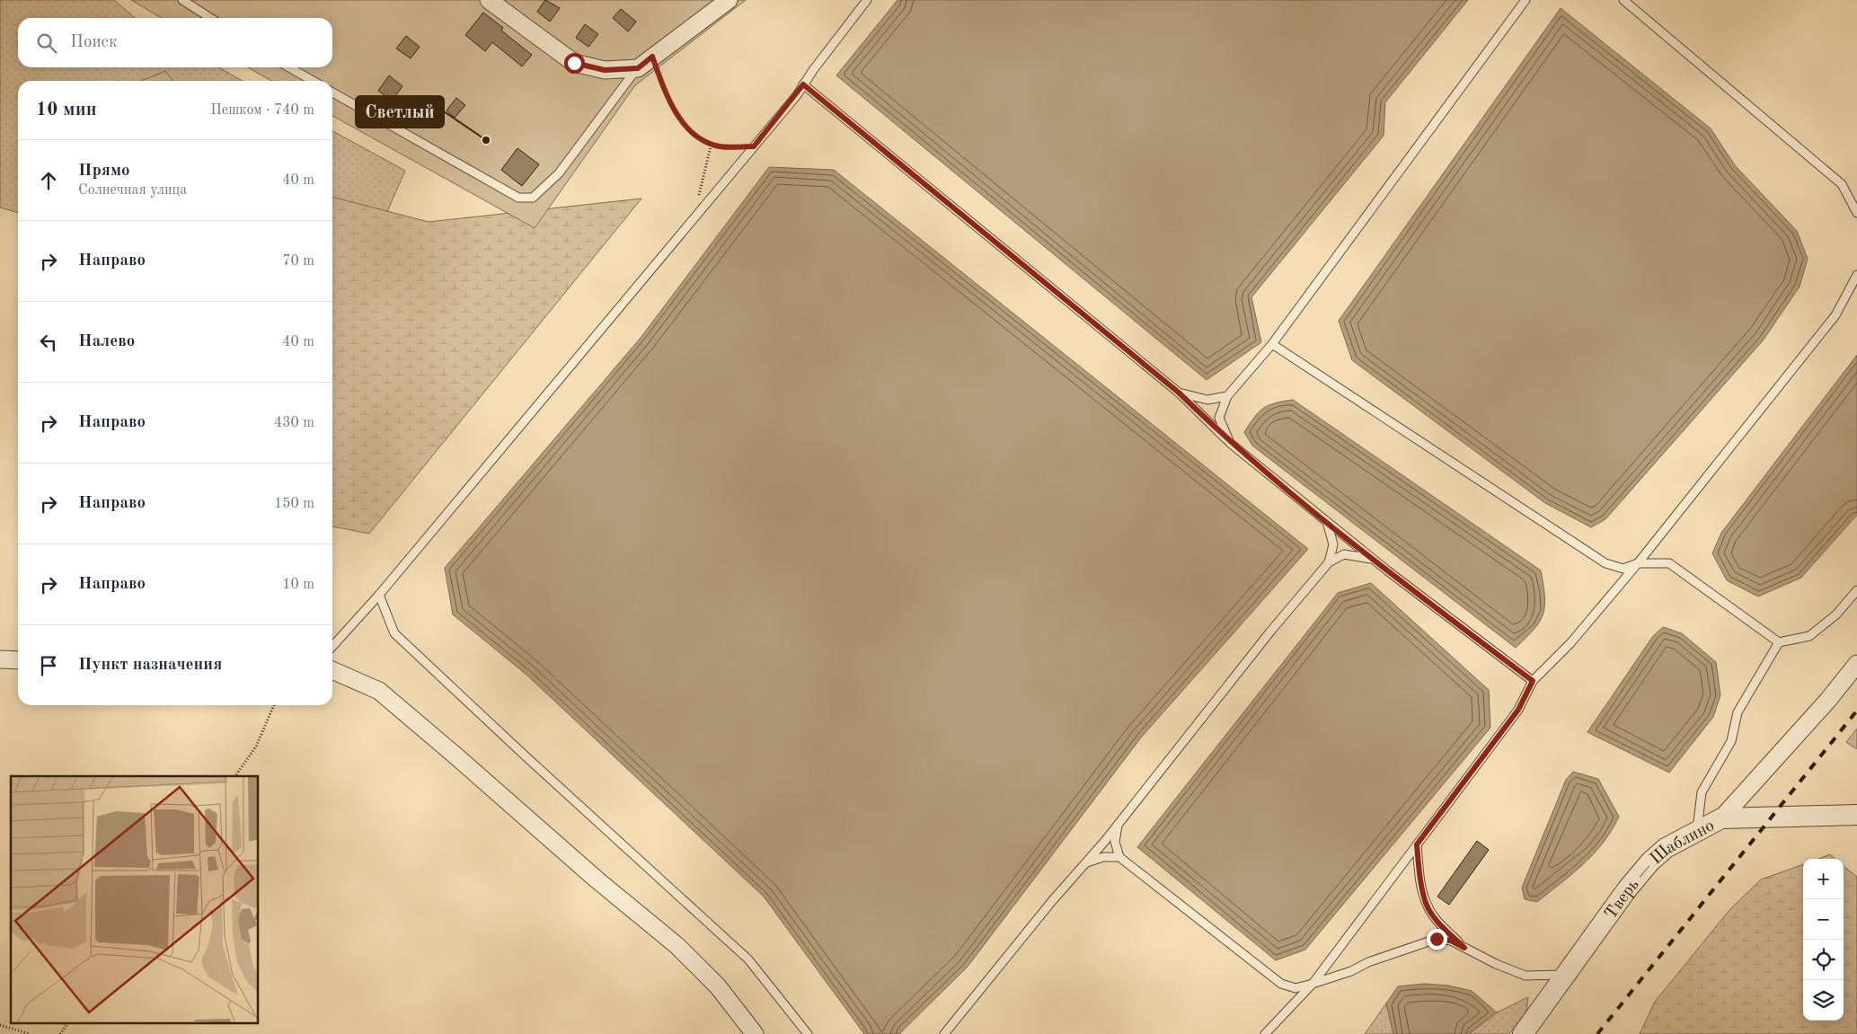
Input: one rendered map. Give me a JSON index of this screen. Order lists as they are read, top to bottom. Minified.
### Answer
{"streets":{"street":["Тверь — Шаблино"]},"places":["Светлый"],"page":{"search":"Поиск","heading":["10 мин","Пешком · 740 m"],"list":[["Прямо","Солнечная улица","40 m"],["Направо","70 m"],["Налево","40 m"],["Направо","430 m"],["Направо","150 m"],["Направо","10 m"],"Пункт назначения"],"map_buttons":["+","−"]}}
